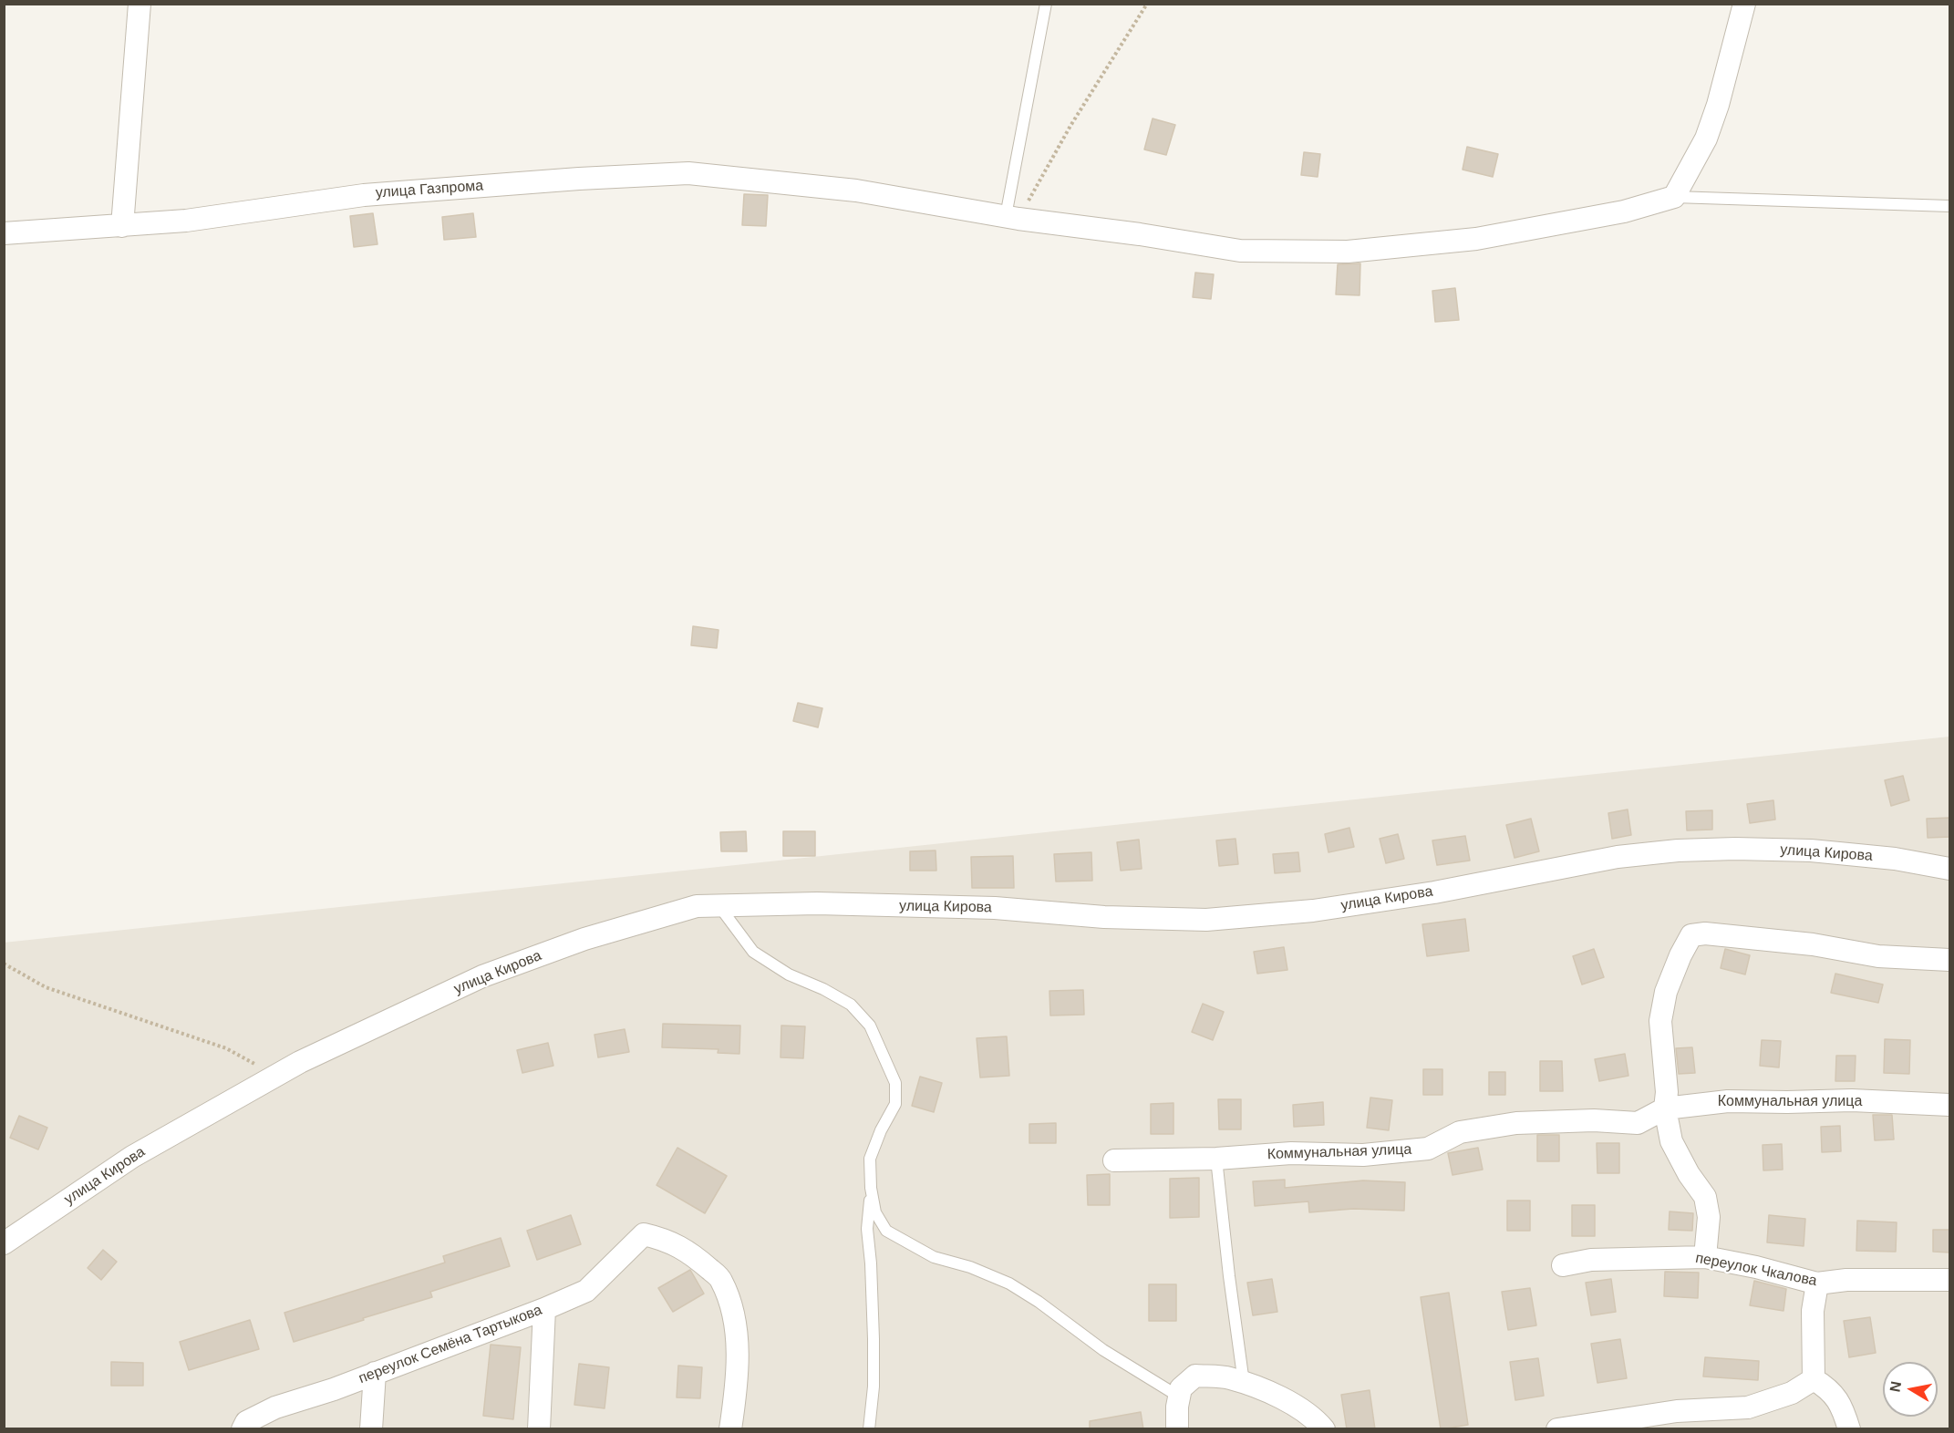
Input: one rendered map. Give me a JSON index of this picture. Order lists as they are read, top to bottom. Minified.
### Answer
{"streets":{"street":["улица Газпрома","улица Кирова","Коммунальная улица","переулок Чкалова","переулок Семёна Тартыкова"]},"north":"left"}
